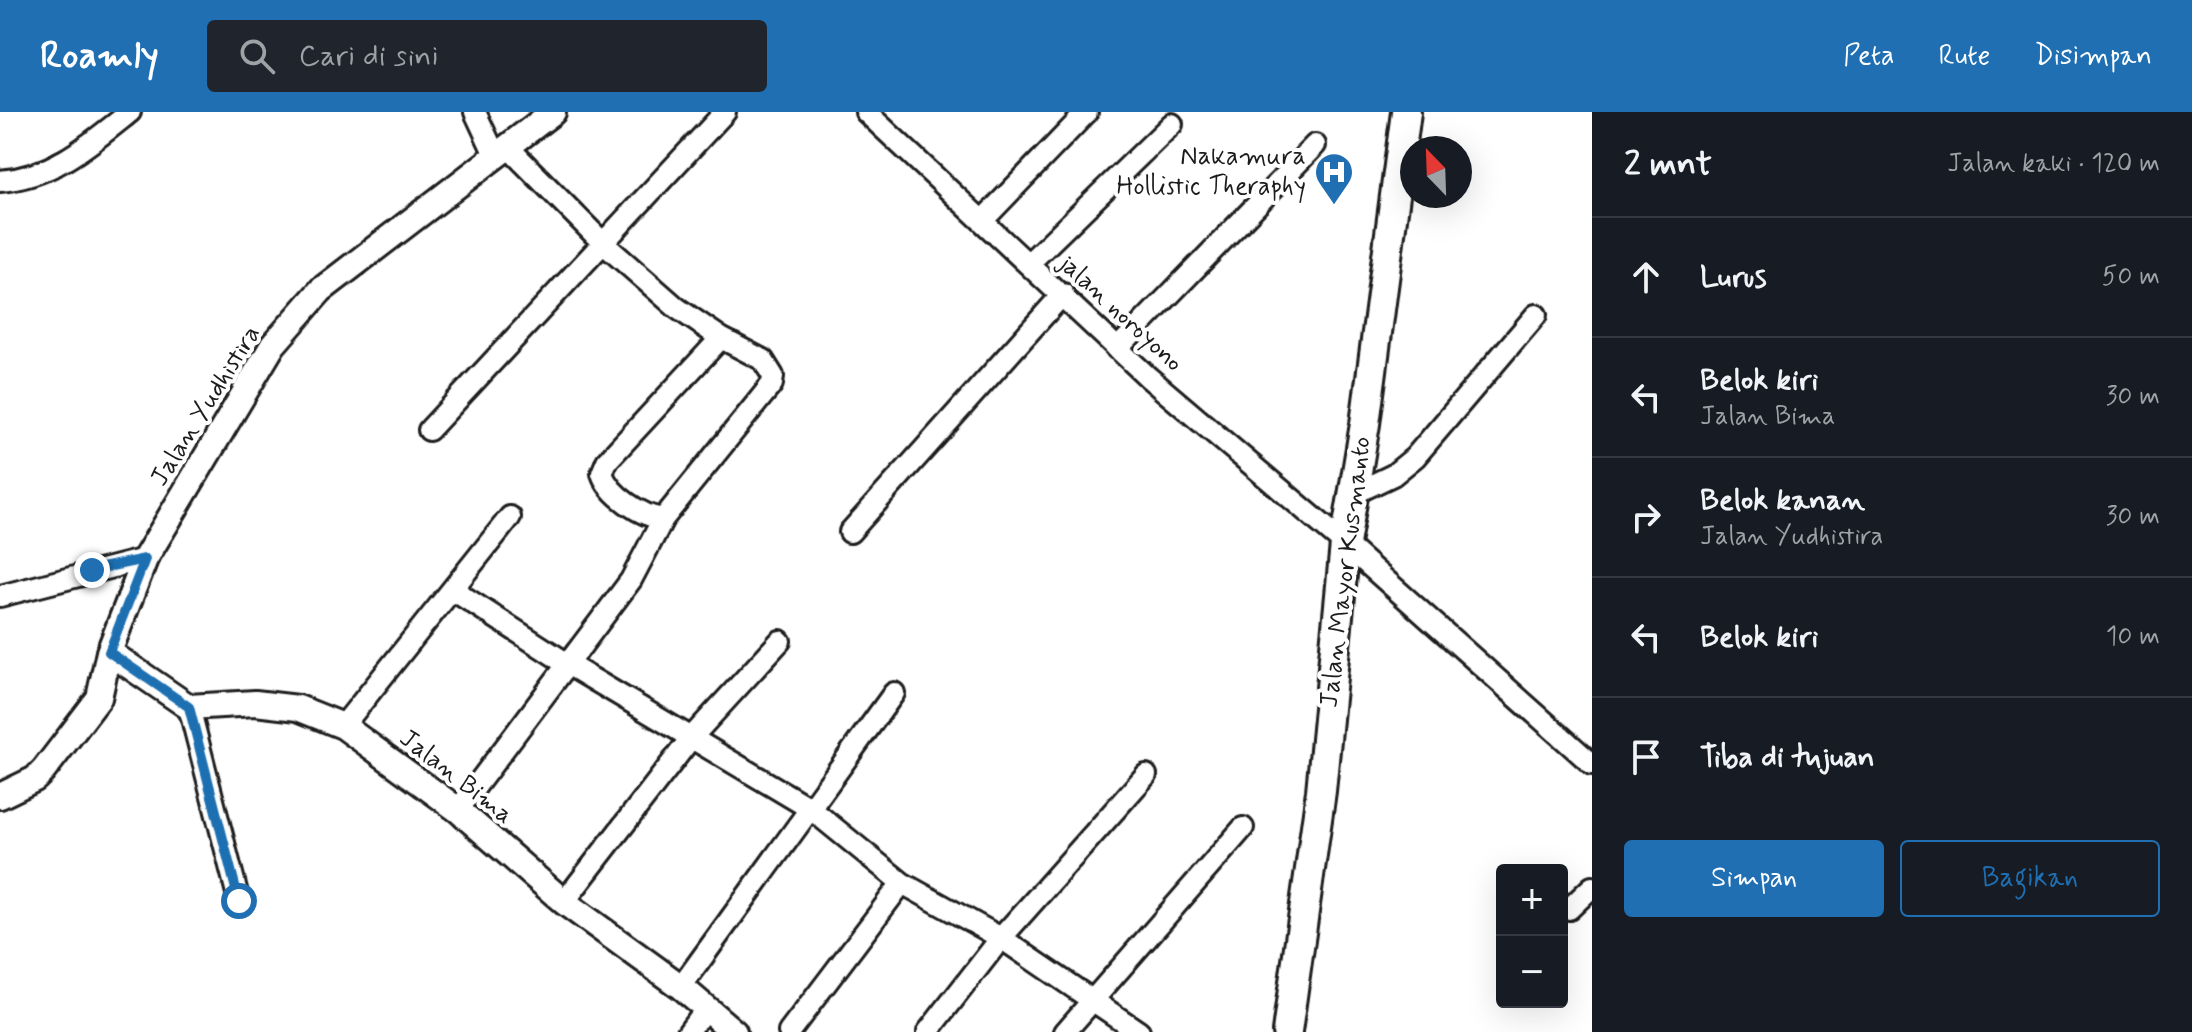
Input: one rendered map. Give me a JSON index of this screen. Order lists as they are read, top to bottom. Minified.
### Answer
{"streets":{"main road":["Jalan Mayor Kusmanto"],"street":["jalan noroyono","Jalan Yudhistira","Jalan Bima"]},"crossings":[["jalan noroyono","Jalan Mayor Kusmanto"]],"places":{"hospital":["Nakamura Hollistic Theraphy"]},"north":"top left","page":{"header":"Roamly","search":"Cari di sini","nav":["Peta","Rute","Disimpan"],"heading":["2 mnt","Jalan kaki · 120 m"],"list":[["Lurus","50 m"],["Belok kiri","Jalan Bima","30 m"],["Belok kanan","Jalan Yudhistira","30 m"],["Belok kiri","10 m"],"Tiba di tujuan"],"buttons":["Simpan","Bagikan"],"map_buttons":["+","−"]}}
